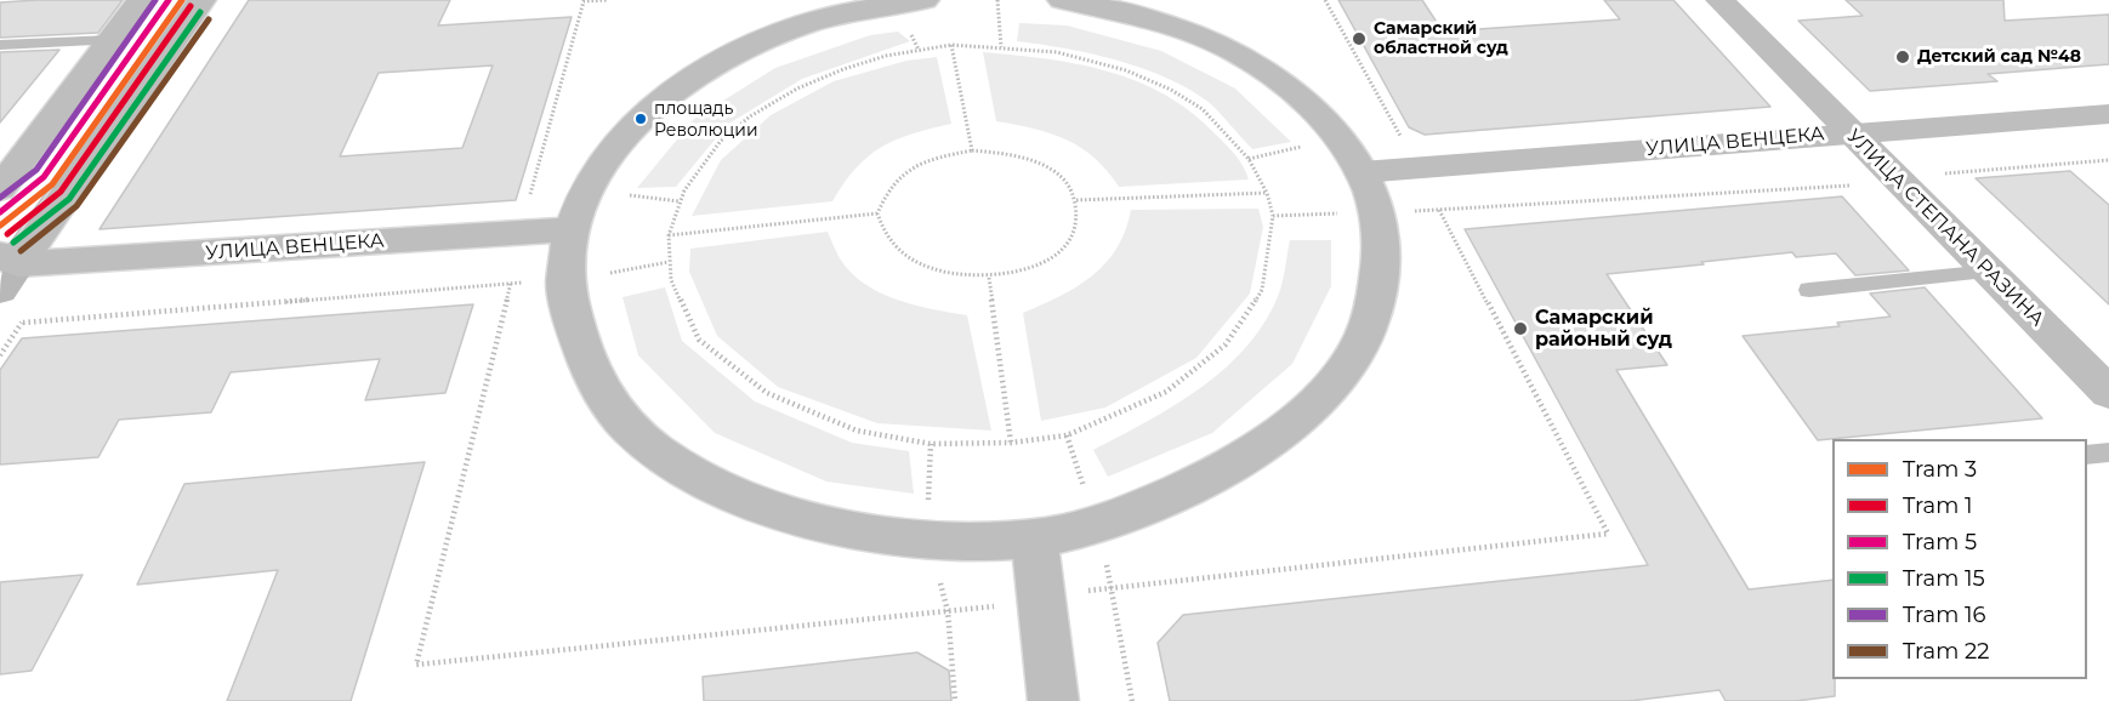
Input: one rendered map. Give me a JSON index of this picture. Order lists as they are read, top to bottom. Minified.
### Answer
{"streets":{"main road":["УЛИЦА ВЕНЦЕКА","УЛИЦА СТЕПАНА РАЗИНА"]},"crossings":[["УЛИЦА ВЕНЦЕКА","УЛИЦА СТЕПАНА РАЗИНА"]],"places":["Самарский областной суд","Детский сад №48","площадь Революции","Самарский районый суд"],"lines":["tram line 3","tram line 5","tram line 16","tram line 1","tram line 15","tram line 22"],"legend":["Tram 3","Tram 1","Tram 5","Tram 15","Tram 16","Tram 22"]}
